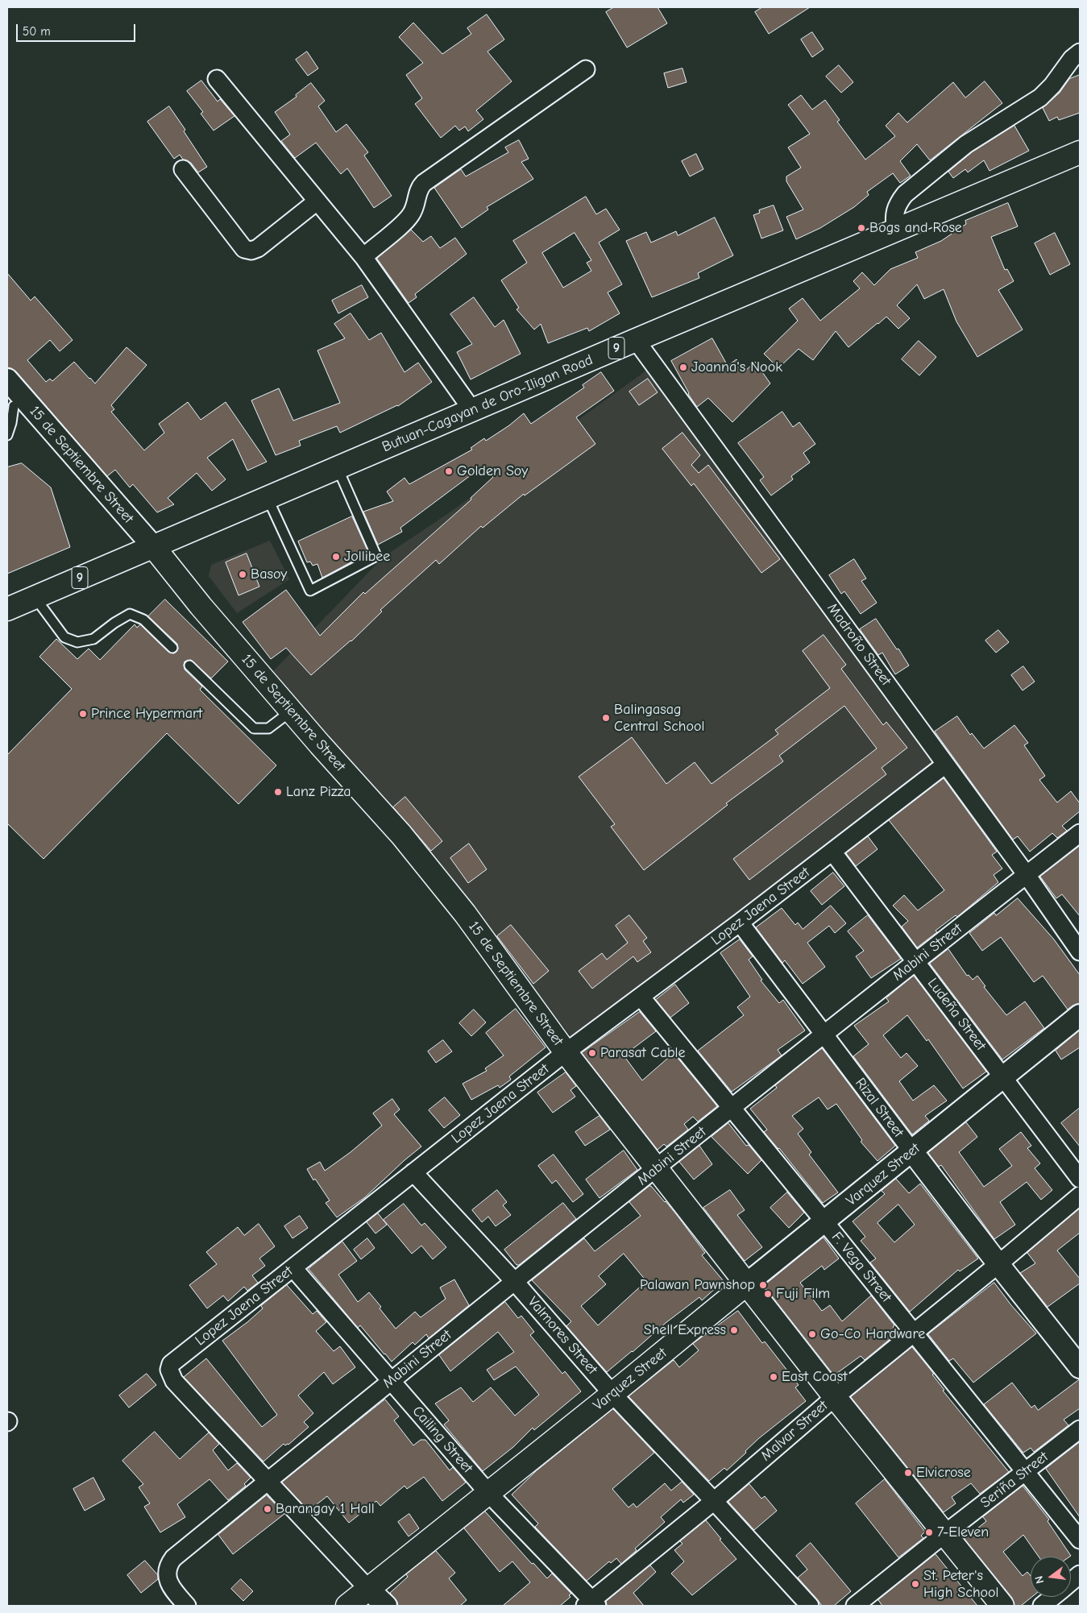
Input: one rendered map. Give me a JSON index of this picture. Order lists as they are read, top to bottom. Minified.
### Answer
{"streets":{"main road":["9","Butuan-Cagayan de Oro-Iligan Road","15 de Septiembre Street","Varquez Street"],"street":["Madroño Street","Lopez Jaena Street","Mabini Street","Ludeña Street","Rizal Street","F. Vega Street","Valmores Street","Malvar Street","Cailing Street","Seriña Street"]},"crossings":[["Butuan-Cagayan de Oro-Iligan Road","15 de Septiembre Street"],["Butuan-Cagayan de Oro-Iligan Road","Madroño Street"],["15 de Septiembre Street","Lopez Jaena Street"],["15 de Septiembre Street","Mabini Street"],["15 de Septiembre Street","Varquez Street"],["15 de Septiembre Street","Malvar Street"],["15 de Septiembre Street","Seriña Street"],["Madroño Street","Lopez Jaena Street"],["Madroño Street","Mabini Street"],["Lopez Jaena Street","Mabini Street"],["Lopez Jaena Street","Ludeña Street"],["Lopez Jaena Street","Rizal Street"],["Lopez Jaena Street","F. Vega Street"],["Lopez Jaena Street","Valmores Street"],["Lopez Jaena Street","Cailing Street"],["Mabini Street","Ludeña Street"],["Mabini Street","Rizal Street"],["Mabini Street","F. Vega Street"],["Mabini Street","Valmores Street"],["Mabini Street","Cailing Street"],["Ludeña Street","Varquez Street"],["Rizal Street","Varquez Street"],["Rizal Street","Malvar Street"],["Varquez Street","F. Vega Street"],["Varquez Street","Valmores Street"],["Varquez Street","Cailing Street"],["F. Vega Street","Malvar Street"],["F. Vega Street","Seriña Street"],["Valmores Street","Malvar Street"],["Malvar Street","Cailing Street"]],"places":["Bogs and Rose","Joanna's Nook","Golden Soy","Jollibee","Basoy","Prince Hypermart","Balingasag Central School","Lanz Pizza","Parasat Cable","Palawan Pawnshop","Fuji Film","Shell Express","Go-Co Hardware","East Coast","Elvicrose","Barangay 1 Hall","7-Eleven","St. Peter's High School"],"scale_bar":"50 m","north":"left"}
